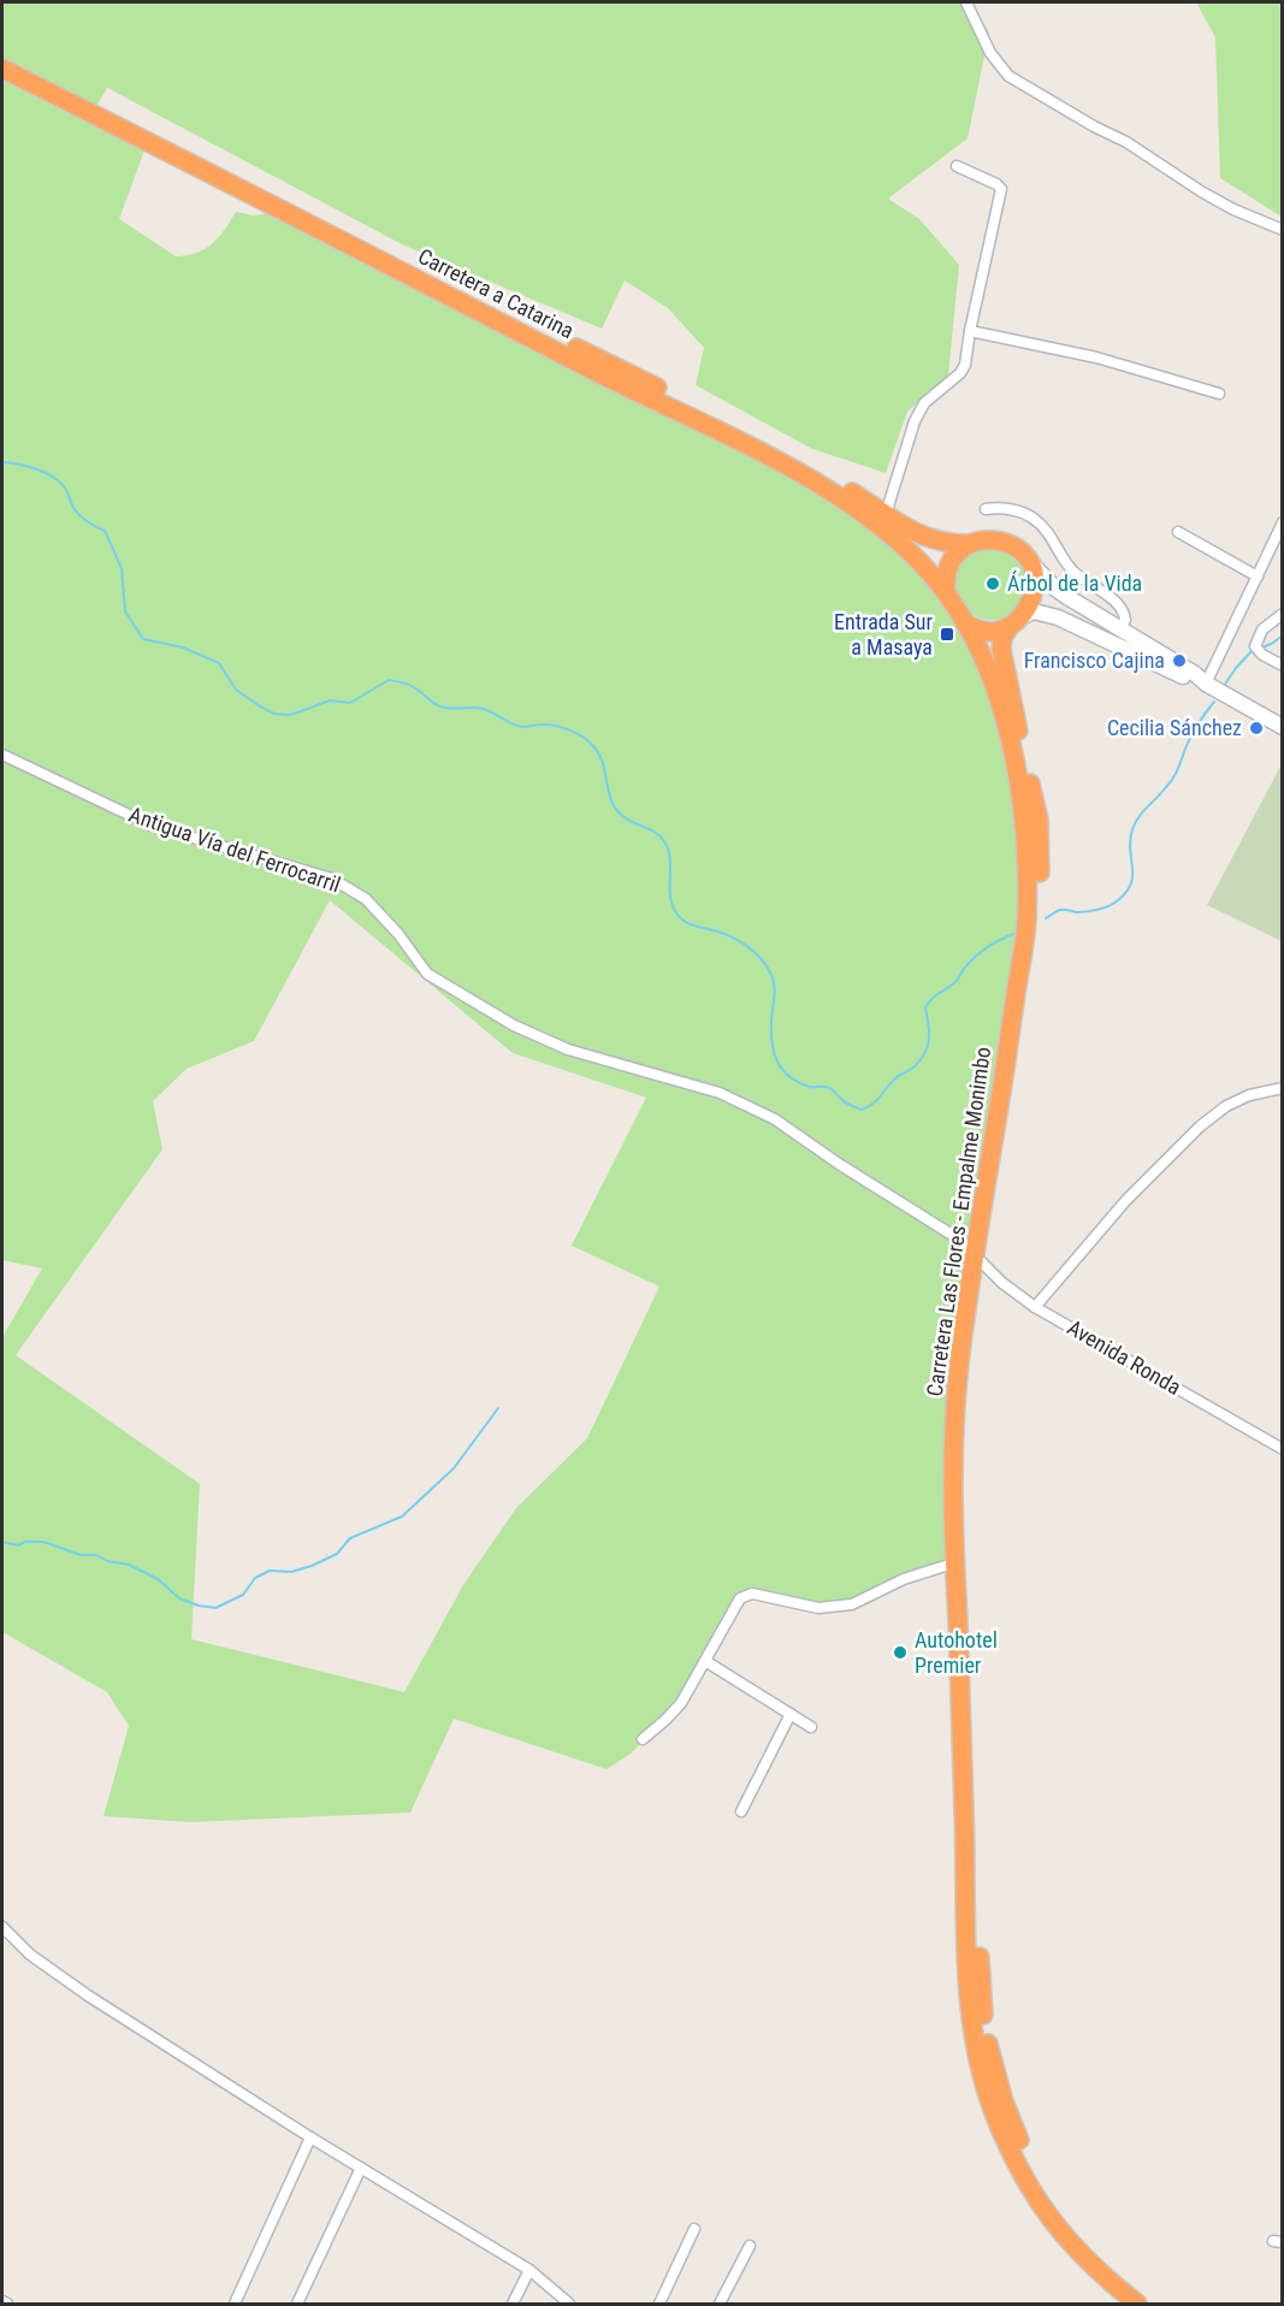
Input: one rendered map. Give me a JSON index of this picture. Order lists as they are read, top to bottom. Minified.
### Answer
{"streets":{"highway":["Carretera a Catarina","Carretera Las Flores - Empalme Monimbo"],"street":["Antigua Vía del Ferrocarril","Avenida Ronda"]},"crossings":[["Carretera a Catarina","Carretera Las Flores - Empalme Monimbo"],["Antigua Vía del Ferrocarril","Carretera Las Flores - Empalme Monimbo"],["Antigua Vía del Ferrocarril","Avenida Ronda"],["Carretera Las Flores - Empalme Monimbo","Avenida Ronda"]],"places":{"other":["Árbol de la Vida","Francisco Cajina","Cecilia Sánchez","Autohotel Premier"],"transit":["Entrada Sur a Masaya"]}}
